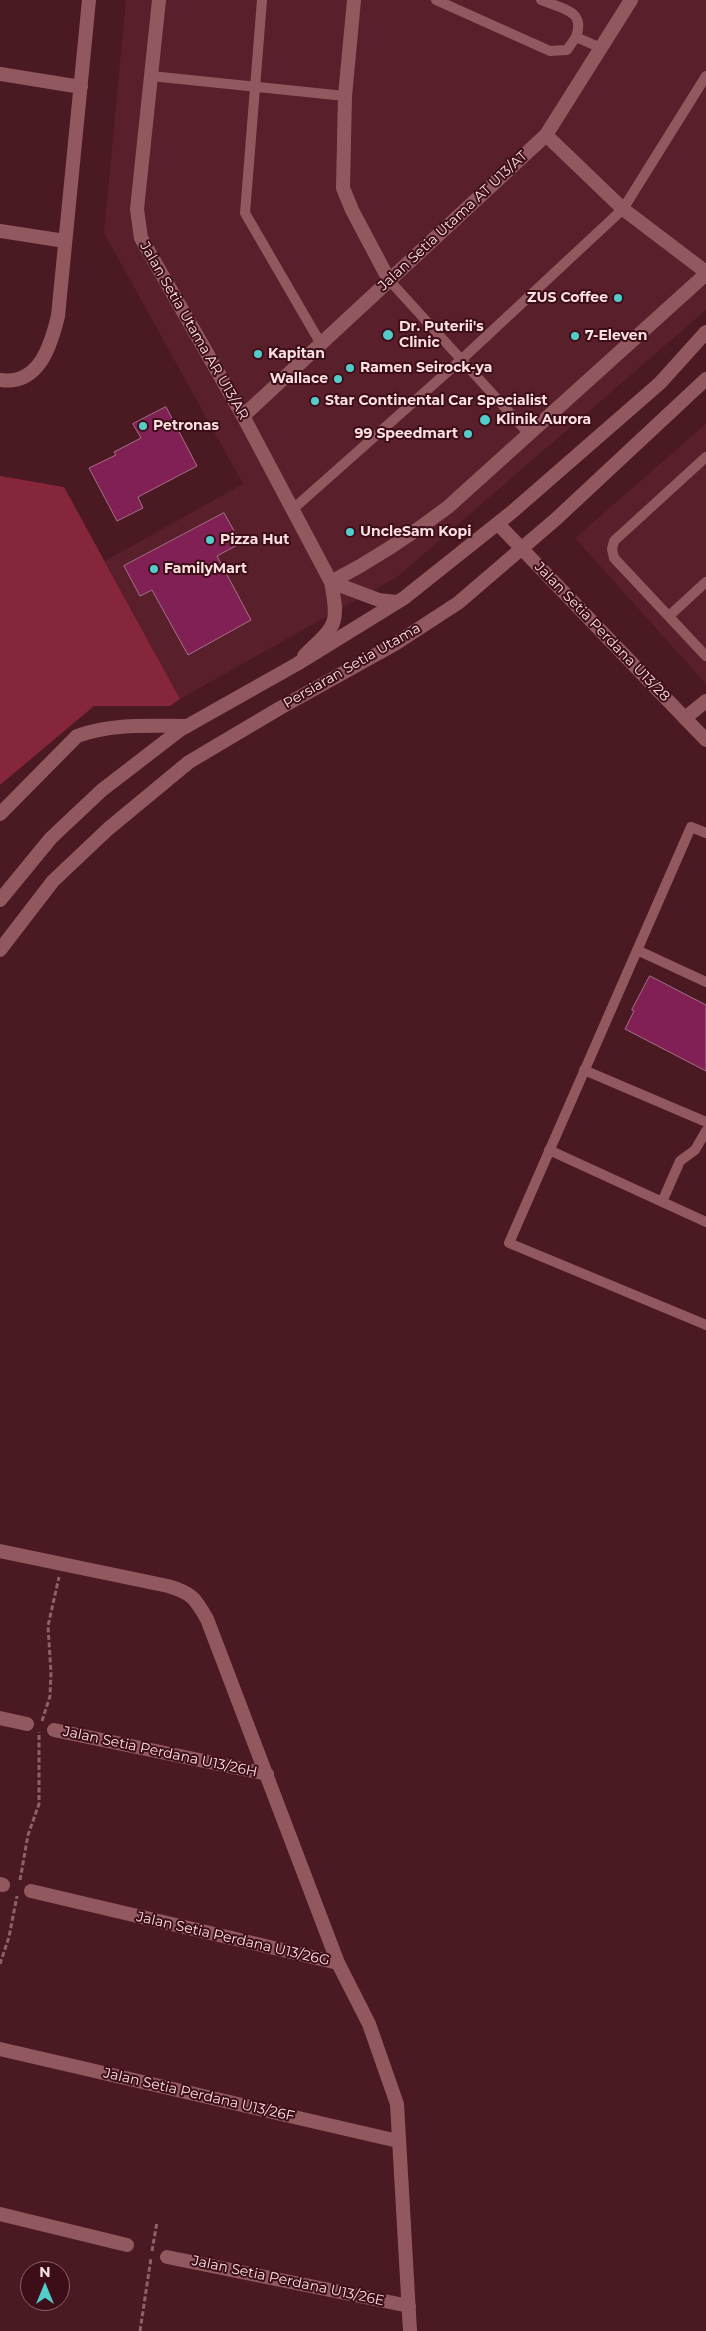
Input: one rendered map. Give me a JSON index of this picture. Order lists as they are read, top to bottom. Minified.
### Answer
{"streets":{"street":["Jalan Setia Utama AT U13/AT","Jalan Setia Utama AR U13/AR","Jalan Setia Perdana U13/28","Persiaran Setia Utama","Jalan Setia Perdana U13/26H","Jalan Setia Perdana U13/26G","Jalan Setia Perdana U13/26F","Jalan Setia Perdana U13/26E"]},"crossings":[["Jalan Setia Utama AT U13/AT","Jalan Setia Utama AR U13/AR"],["Jalan Setia Perdana U13/28","Persiaran Setia Utama"],["Jalan Setia Perdana U13/26G","Jalan Setia Perdana U13/26F"],["Jalan Setia Perdana U13/26G","Jalan Setia Perdana U13/26E"]],"places":["ZUS Coffee","Dr. Puterii's Clinic","7-Eleven","Kapitan","Ramen Seirock-ya","Wallace","Star Continental Car Specialist","Klinik Aurora","Petronas","99 Speedmart","UncleSam Kopi","Pizza Hut","FamilyMart"],"north":"top"}
